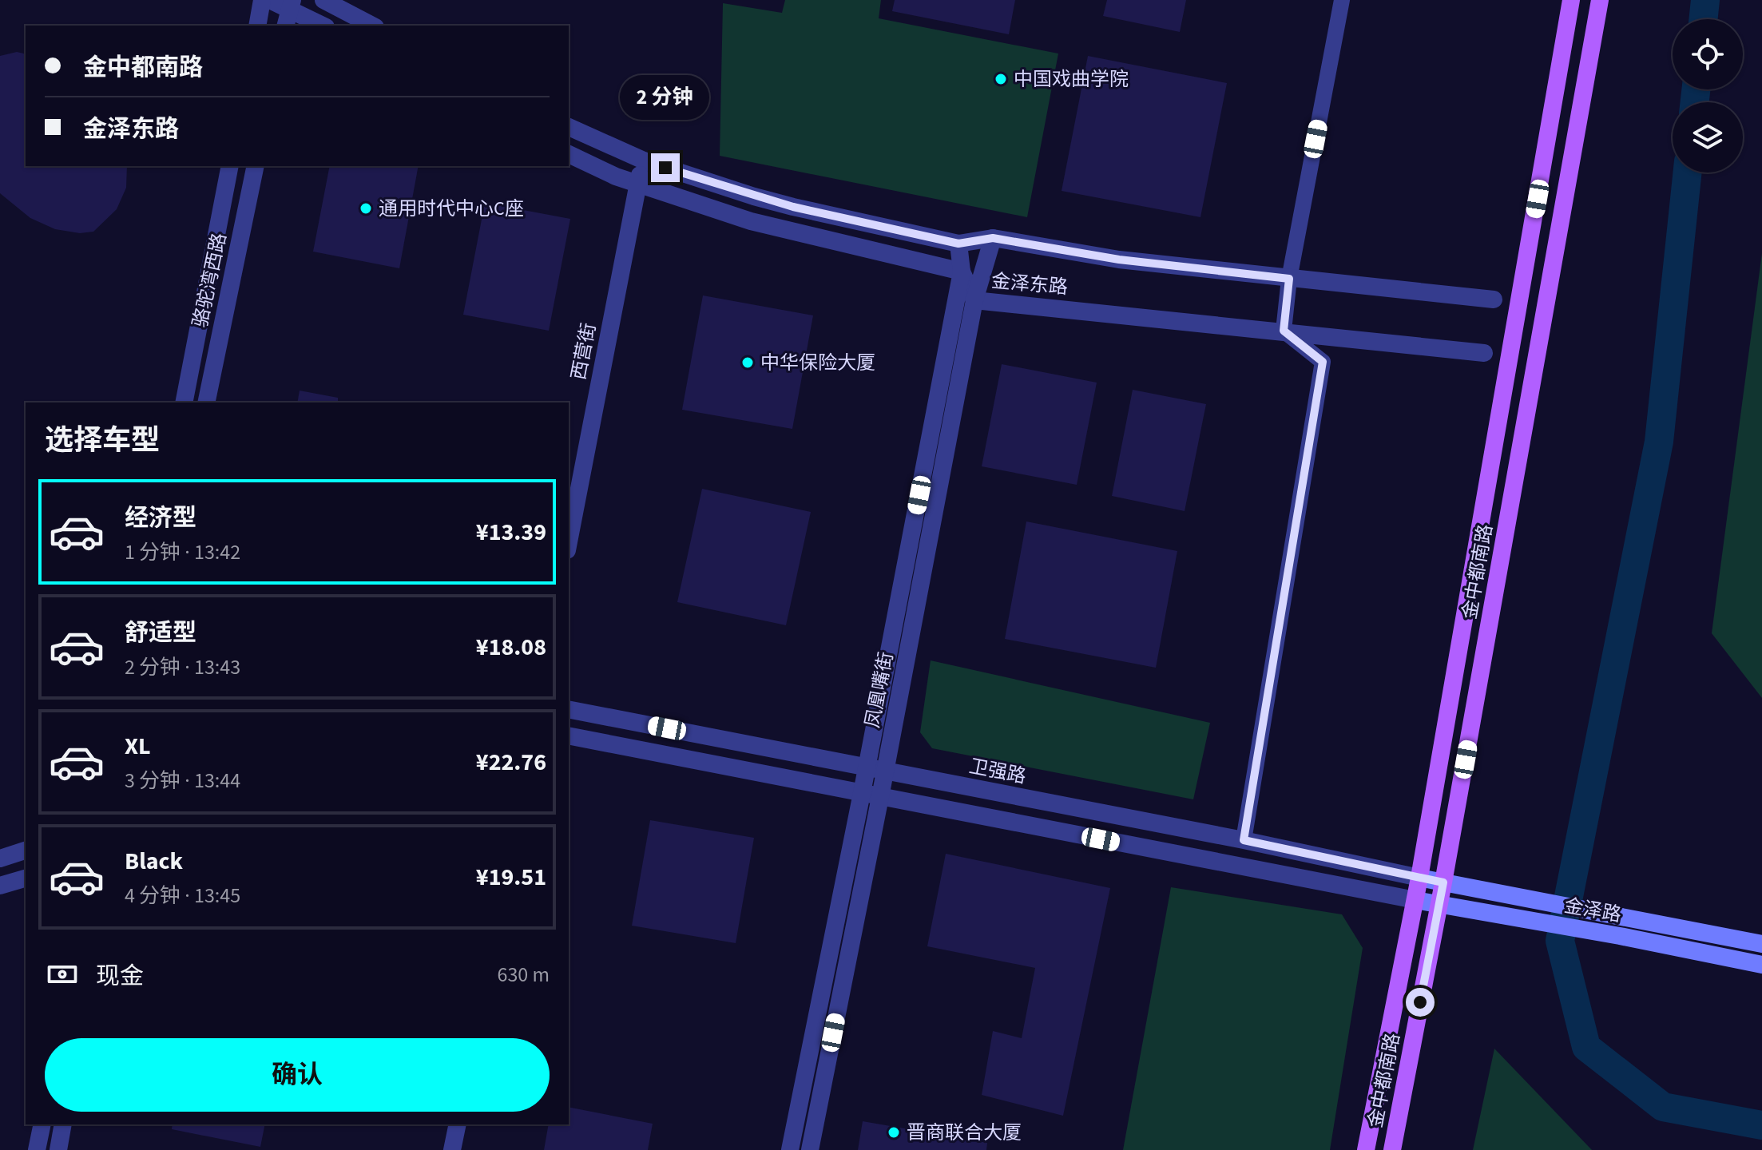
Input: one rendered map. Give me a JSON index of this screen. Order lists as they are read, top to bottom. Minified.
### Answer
{"streets":{"main road":["金中都南路","金泽路"],"street":["骆驼湾西路","金泽东路","西营街","凤凰嘴街","卫强路"]},"crossings":[["金泽东路","西营街"],["金泽东路","凤凰嘴街"],["金中都南路","卫强路"],["金中都南路","金泽路"],["凤凰嘴街","卫强路"],["卫强路","金泽路"]],"places":["中国戏曲学院","通用时代中心C座","中华保险大厦","晋商联合大厦"],"page":{"banner":["金中都南路","金泽东路"],"bubble":"2 分钟","heading":"选择车型","list":[{"name":"经济型","note":"1 分钟 · 13:42","value":"¥13.39"},{"name":"舒适型","note":"2 分钟 · 13:43","value":"¥18.08"},{"name":"XL","note":"3 分钟 · 13:44","value":"¥22.76"},{"name":"Black","note":"4 分钟 · 13:45","value":"¥19.51"}],"pay":["现金","630 m"],"buttons":"确认"}}
